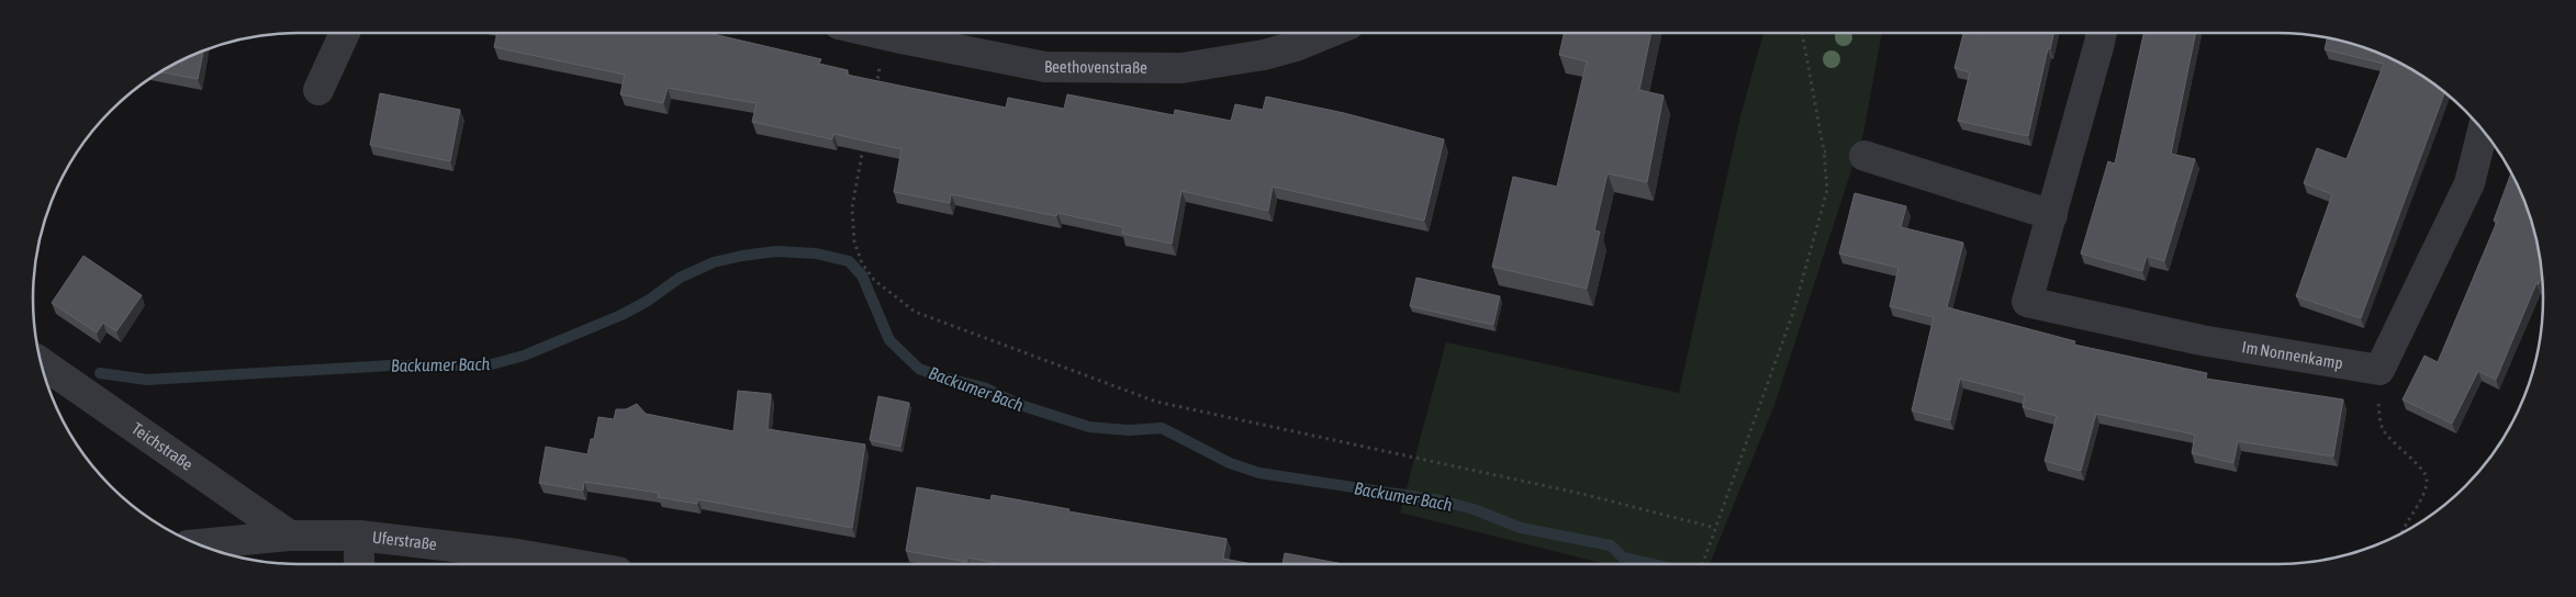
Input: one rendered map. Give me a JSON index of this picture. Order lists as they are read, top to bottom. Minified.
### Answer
{"streets":{"street":["Beethovenstraße","Im Nonnenkamp","Teichstraße","Uferstraße"]},"crossings":[["Teichstraße","Uferstraße"]],"water":["Backumer Bach"]}
